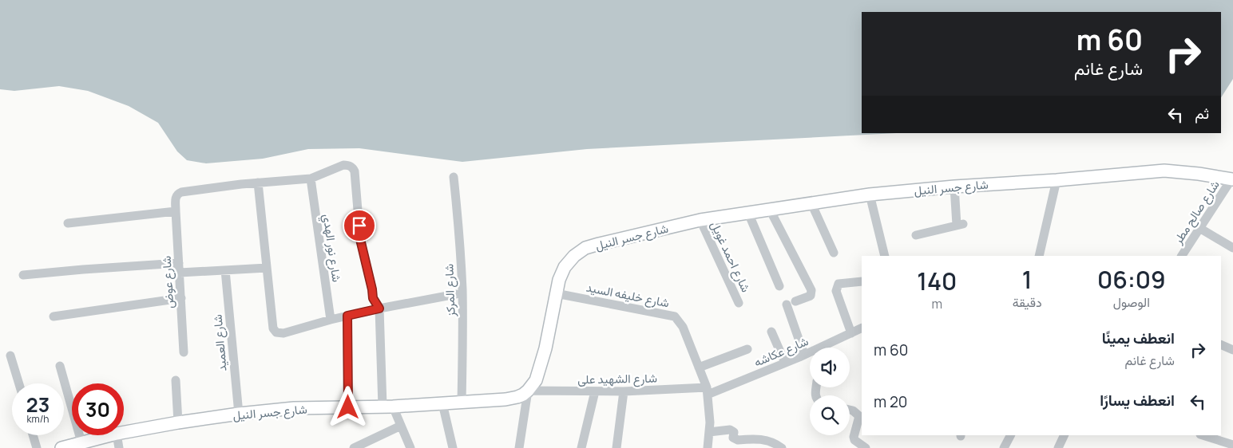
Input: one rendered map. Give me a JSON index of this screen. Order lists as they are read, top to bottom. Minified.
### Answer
{"streets":{"street":["شارع جسر النيل","شارع صالح مطر","شارع نور الهدي","شارع احمد غويل","شارع عوض","شارع المركز","شارع خليفه السيد","شارع العميد","شارع عكاشه","شارع الشهيد على"]},"crossings":[["شارع جسر النيل","شارع صالح مطر"],["شارع جسر النيل","شارع احمد غويل"],["شارع جسر النيل","شارع المركز"],["شارع جسر النيل","شارع خليفه السيد"],["شارع جسر النيل","شارع العميد"],["شارع جسر النيل","شارع الشهيد على"],["شارع نور الهدي","شارع عوض"],["شارع خليفه السيد","شارع عكاشه"],["شارع خليفه السيد","شارع الشهيد على"],["شارع عكاشه","شارع الشهيد على"]],"page":{"turn":["60 m","شارع غانم"],"then":"ثم","eta":["06:09","الوصول","1","دقيقة","140","m"],"list":[{"name":"انعطف يمينًا","note":"شارع غانم","value":"60 m"},{"name":"انعطف يسارًا","value":"20 m"}],"speed":"23 km/h","limit":"30"}}
